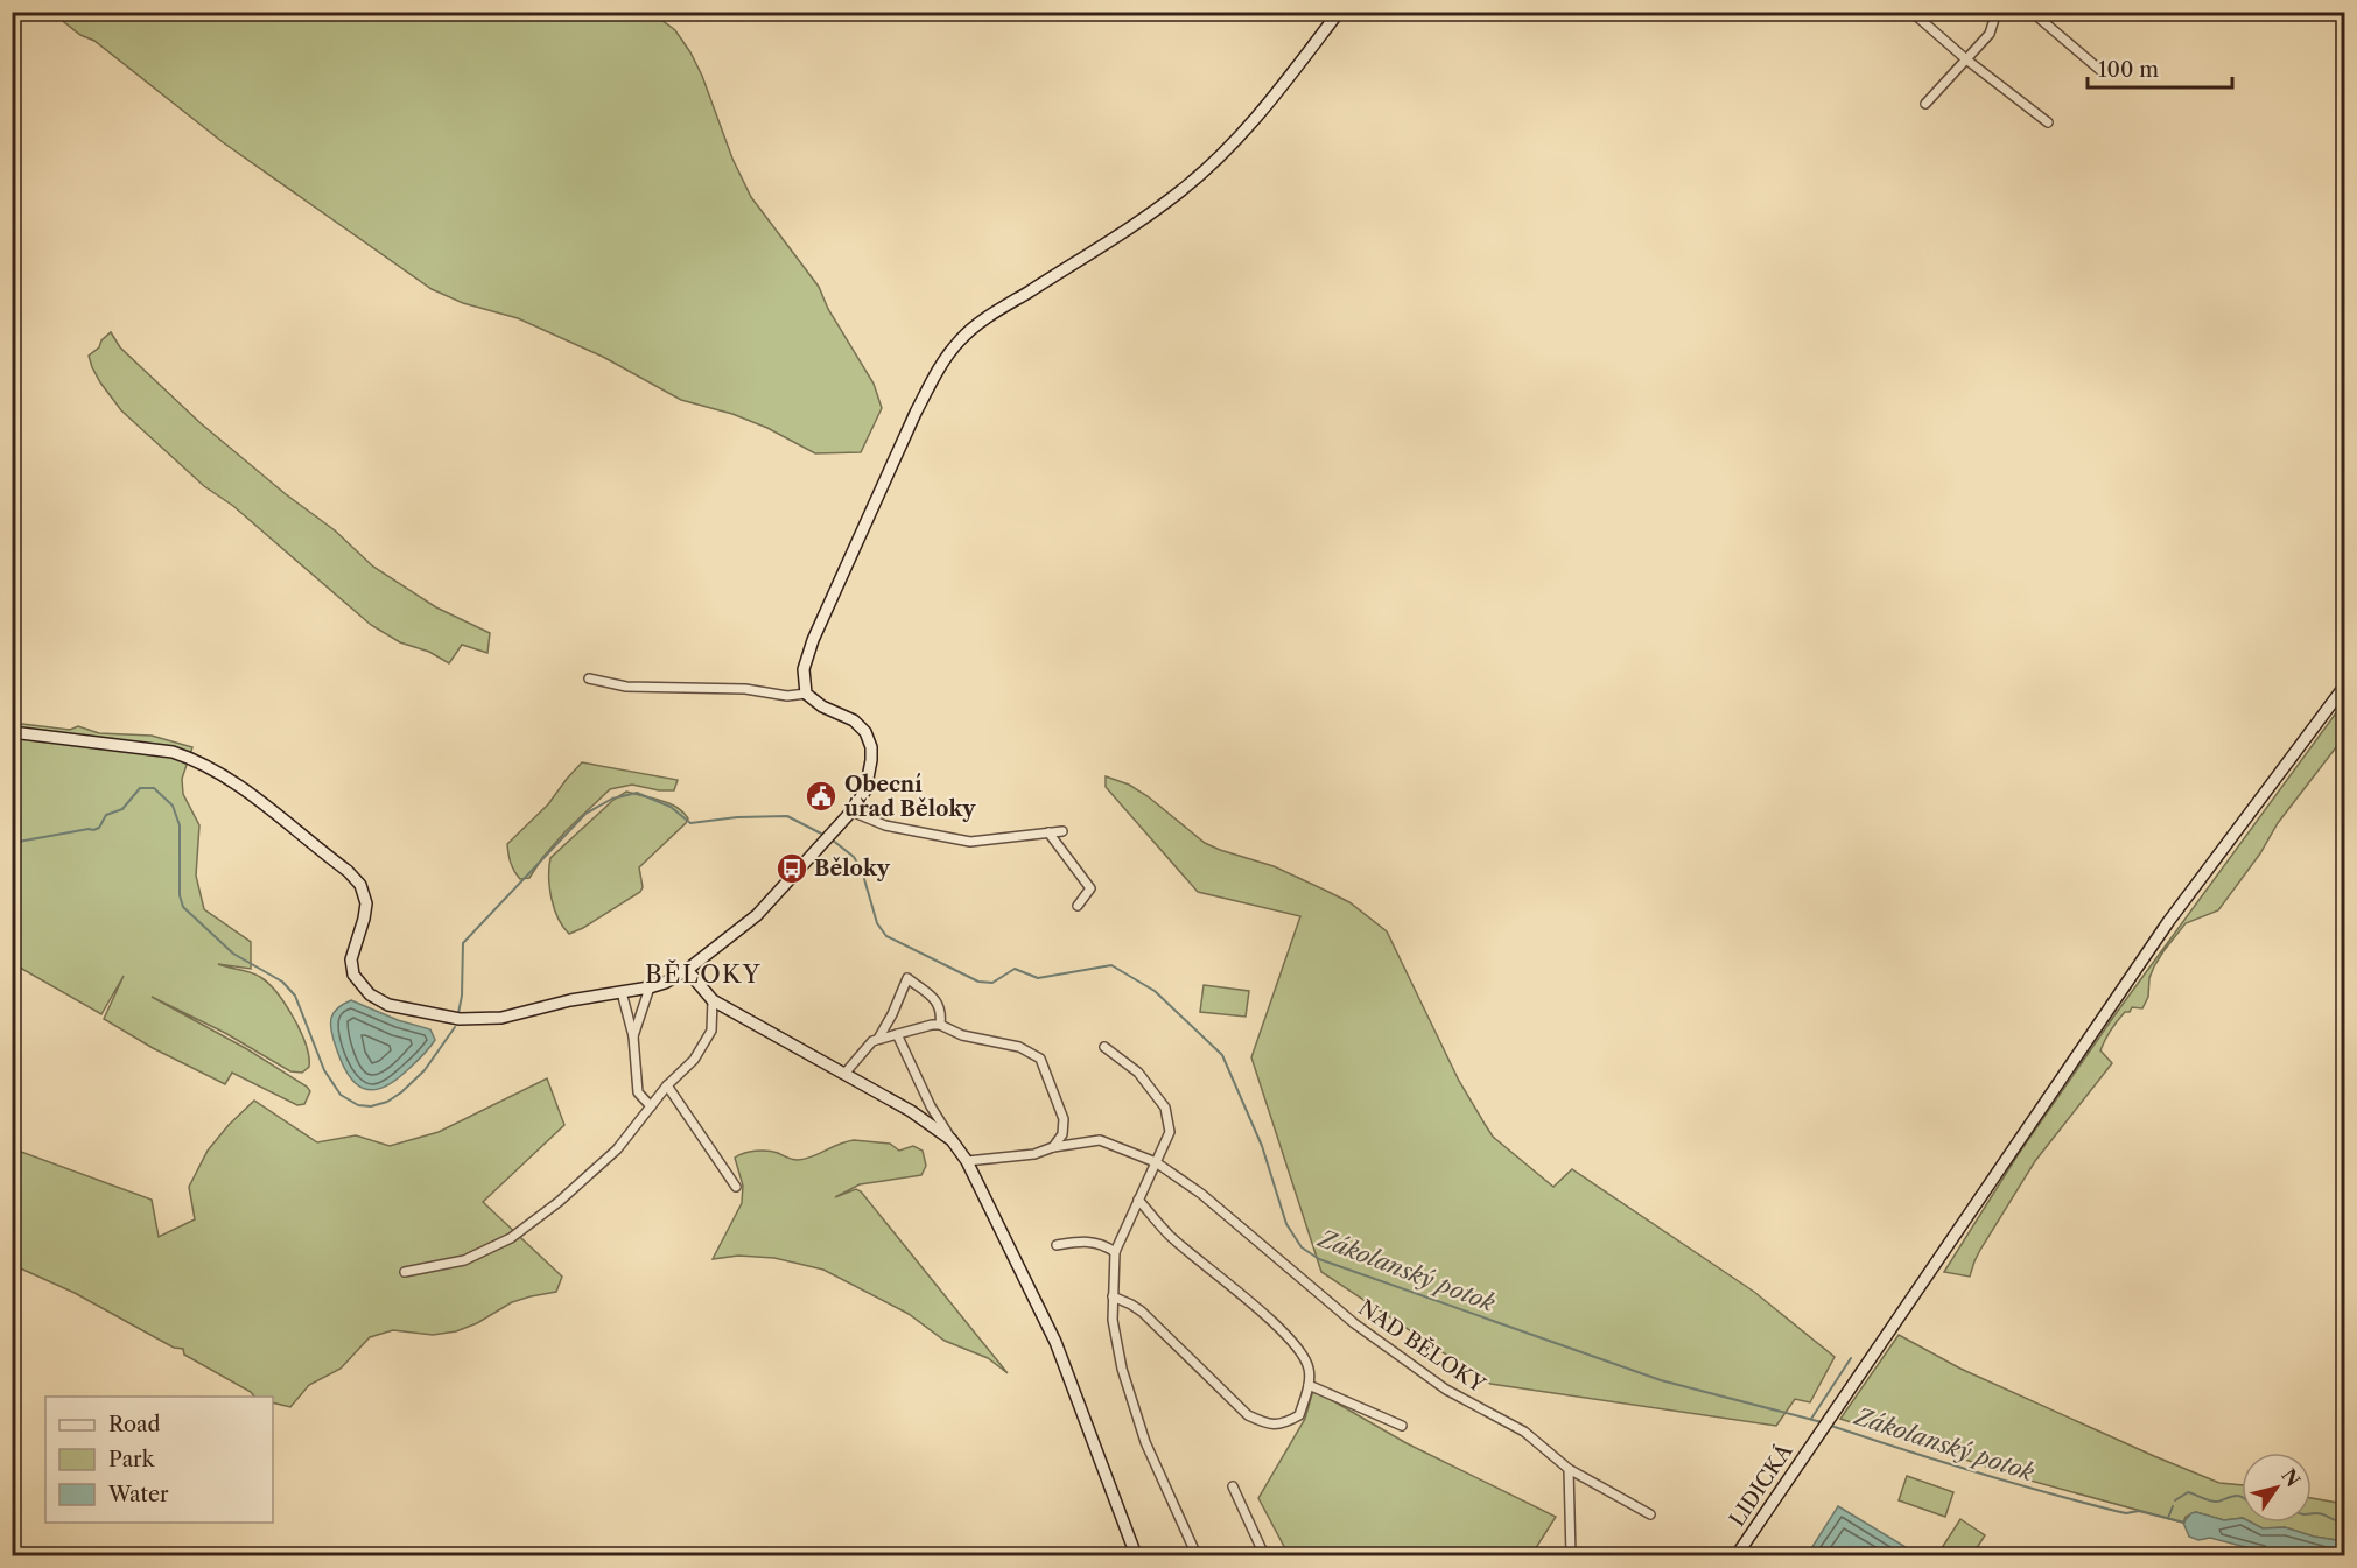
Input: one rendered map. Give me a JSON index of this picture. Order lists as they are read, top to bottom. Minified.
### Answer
{"streets":{"street":["NAD BĚLOKY","LIDICKÁ"]},"districts":["BĚLOKY"],"water":["Zákolanský potok"],"places":{"public building":["Obecní úřad Běloky"],"bus stop":["Běloky"]},"legend":["Road","Park","Water"],"scale_bar":"100 m","north":"top right"}
